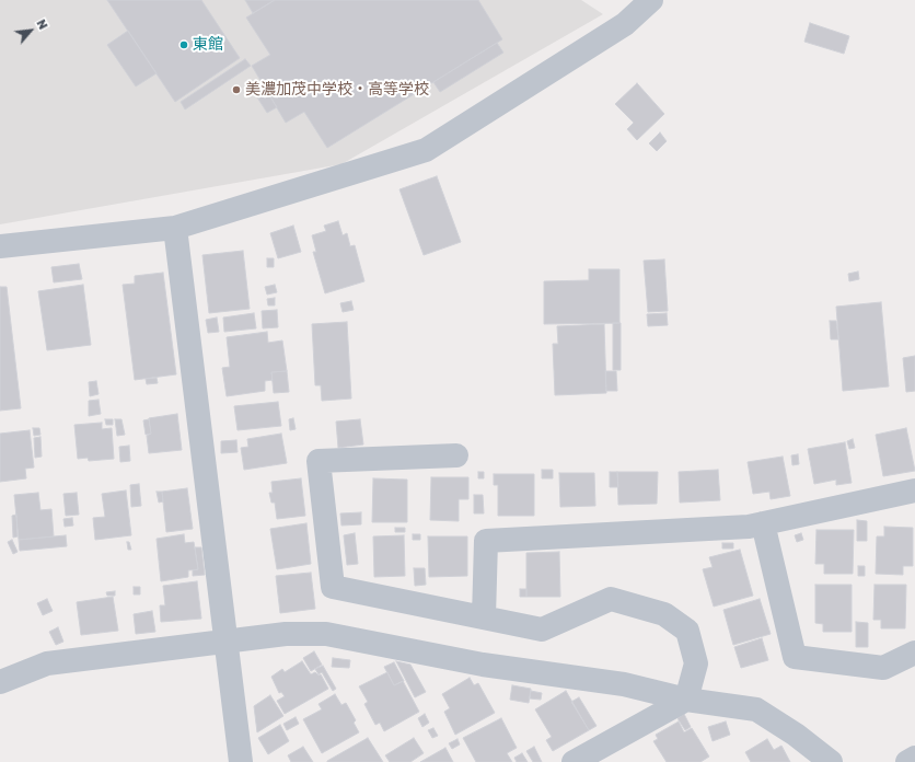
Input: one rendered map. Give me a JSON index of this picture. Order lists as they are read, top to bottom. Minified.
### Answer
{"places":["東館","美濃加茂中学校・高等学校"],"north":"top right"}
